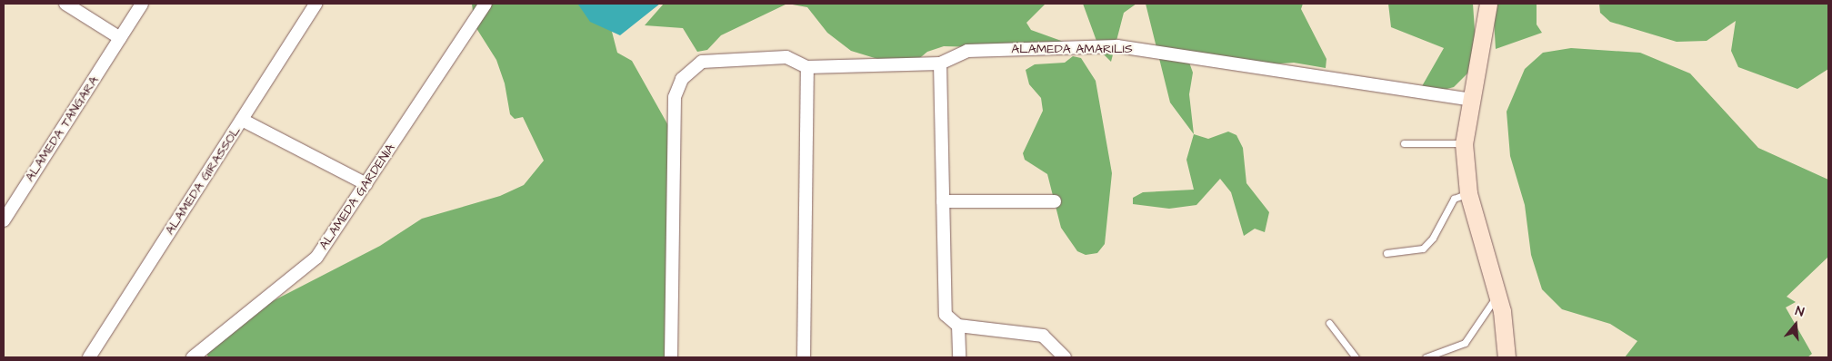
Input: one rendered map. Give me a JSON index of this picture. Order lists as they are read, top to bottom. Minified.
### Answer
{"streets":{"street":["ALAMEDA AMARILIS","ALAMEDA TANGARA","ALAMEDA GIRASSOL","ALAMEDA GARDENIA"]},"north":"top"}
